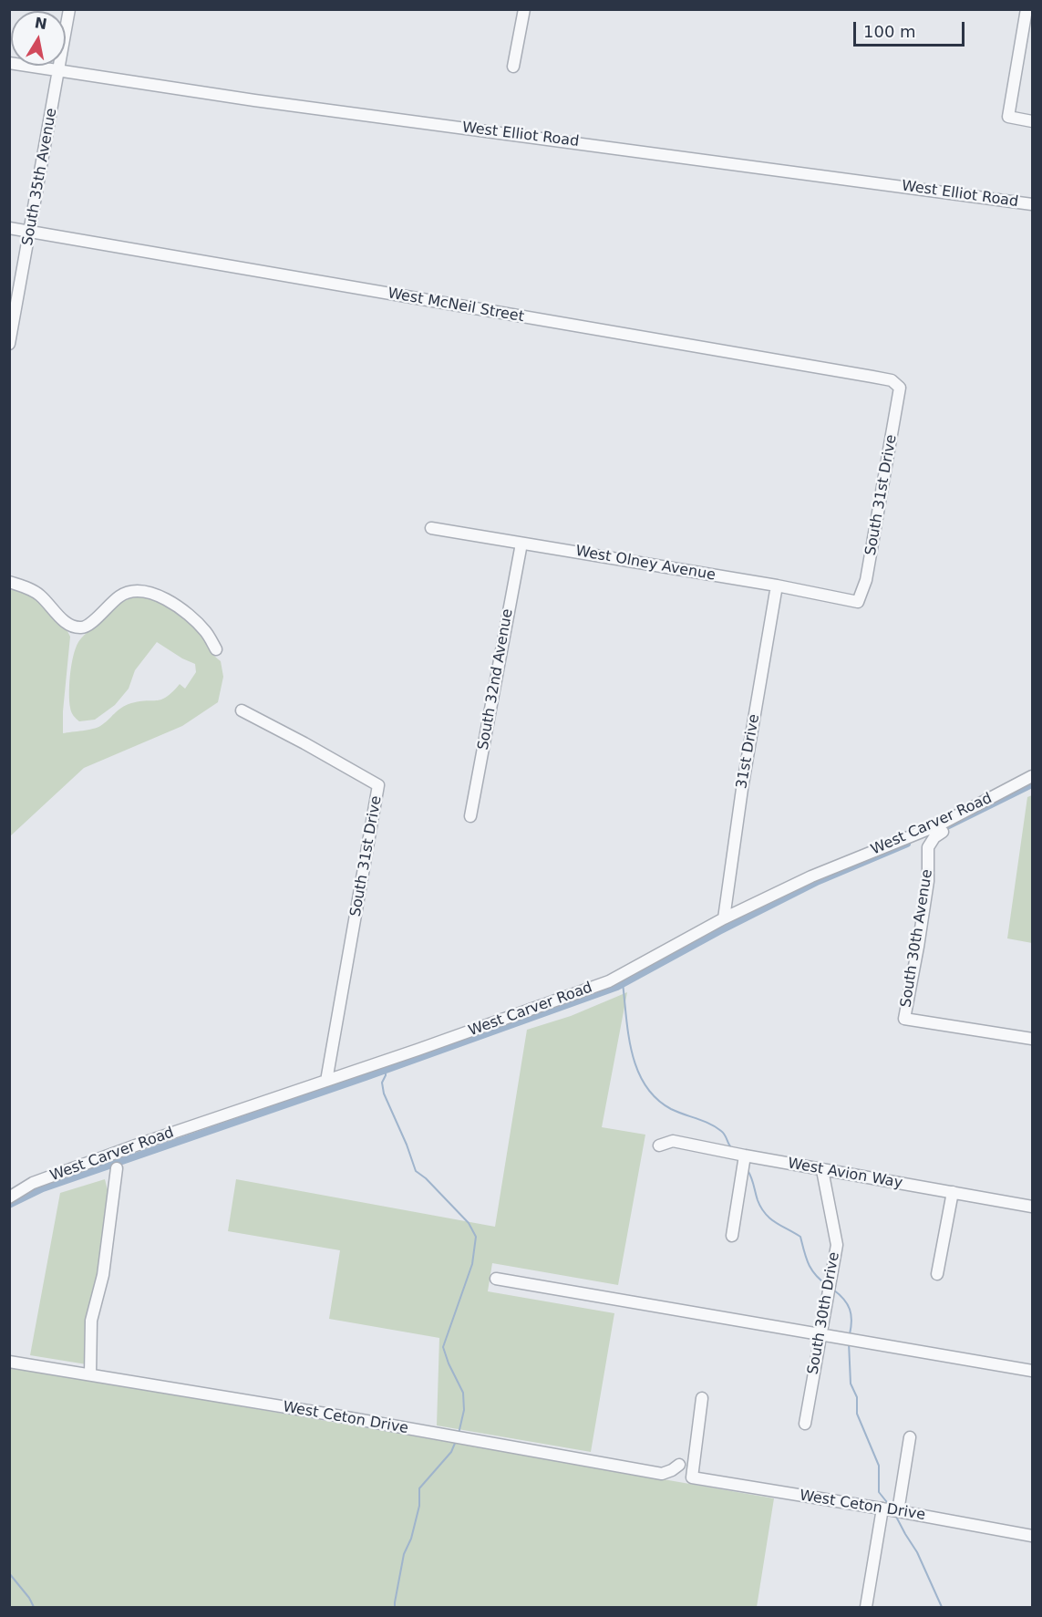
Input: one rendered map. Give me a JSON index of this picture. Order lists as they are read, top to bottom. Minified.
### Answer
{"streets":{"street":["West Elliot Road","South 35th Avenue","West McNeil Street","South 31st Drive","West Olney Avenue","South 32nd Avenue","31st Drive","West Carver Road","South 30th Avenue","West Avion Way","South 30th Drive","West Ceton Drive"]},"crossings":[["West Elliot Road","South 35th Avenue"],["South 35th Avenue","West McNeil Street"],["West McNeil Street","South 31st Drive"],["South 31st Drive","West Olney Avenue"],["South 31st Drive","West Carver Road"],["West Olney Avenue","South 32nd Avenue"],["West Olney Avenue","31st Drive"],["31st Drive","West Carver Road"],["West Avion Way","South 30th Drive"]],"scale_bar":"100 m","north":"top"}
